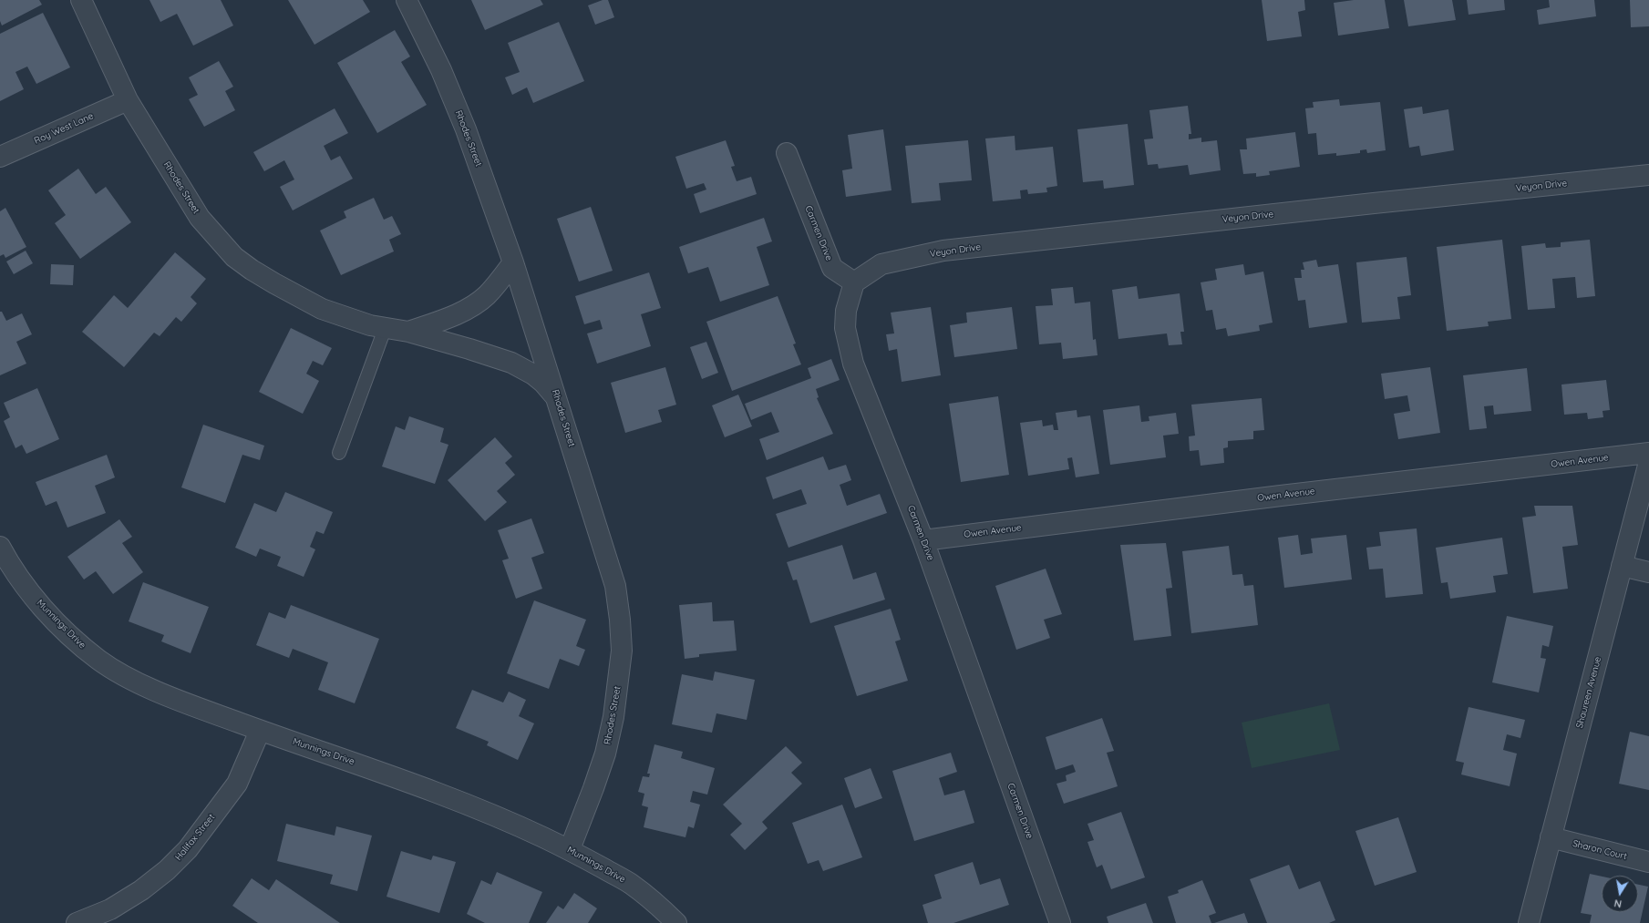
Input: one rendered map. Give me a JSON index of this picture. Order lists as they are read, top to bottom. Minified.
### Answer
{"streets":{"street":["Roy West Lane","Rhodes Street","Veyon Drive","Carmen Drive","Owen Avenue","Munnings Drive","Shaureen Avenue","Halifax Street","Sharon Court"]},"crossings":[["Roy West Lane","Rhodes Street"],["Rhodes Street","Munnings Drive"],["Veyon Drive","Carmen Drive"],["Carmen Drive","Owen Avenue"],["Munnings Drive","Halifax Street"],["Shaureen Avenue","Sharon Court"]],"north":"bottom"}
